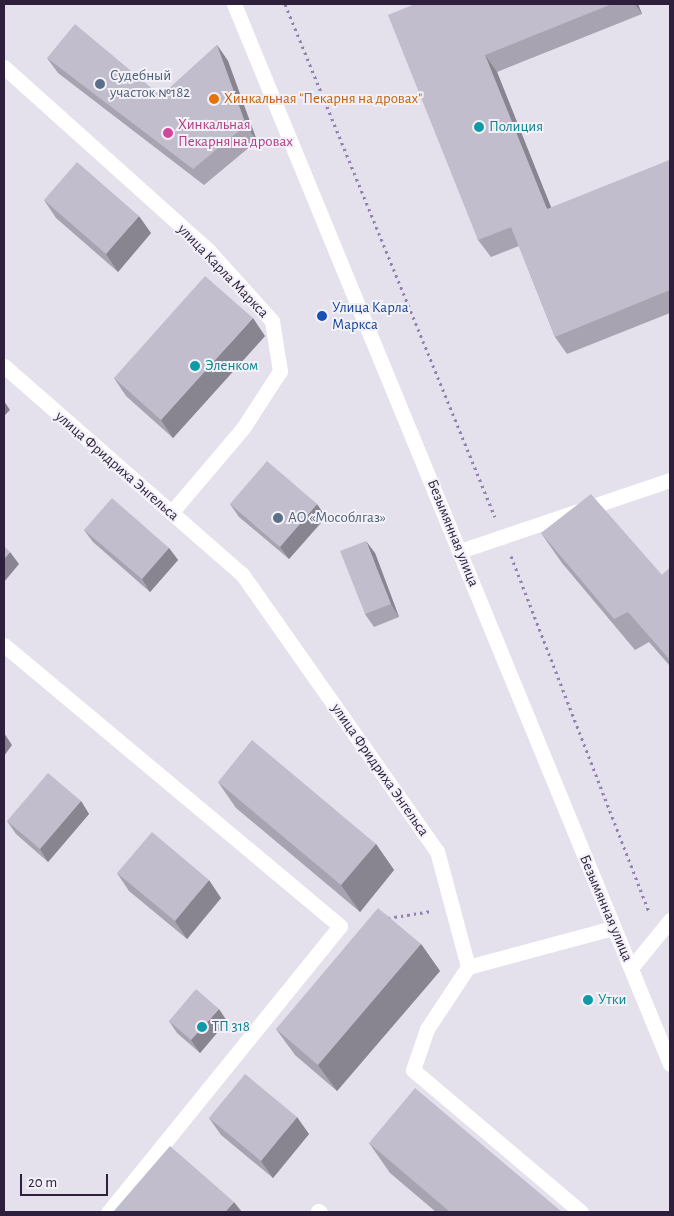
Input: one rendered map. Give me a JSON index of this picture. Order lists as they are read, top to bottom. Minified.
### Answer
{"streets":{"street":["улица Карла Маркса","улица Фридриха Энгельса","Безымянная улица"]},"crossings":[["улица Карла Маркса","улица Фридриха Энгельса"]],"places":["Судебный участок №182","Хинкальная \"Пекарня на дровах\"","Полиция","Хинкальная Пекарня на дровах","Улица Карла Маркса","Эленком","АО «Мособлгаз»","Утки","ТП 318"],"scale_bar":"20 m"}
